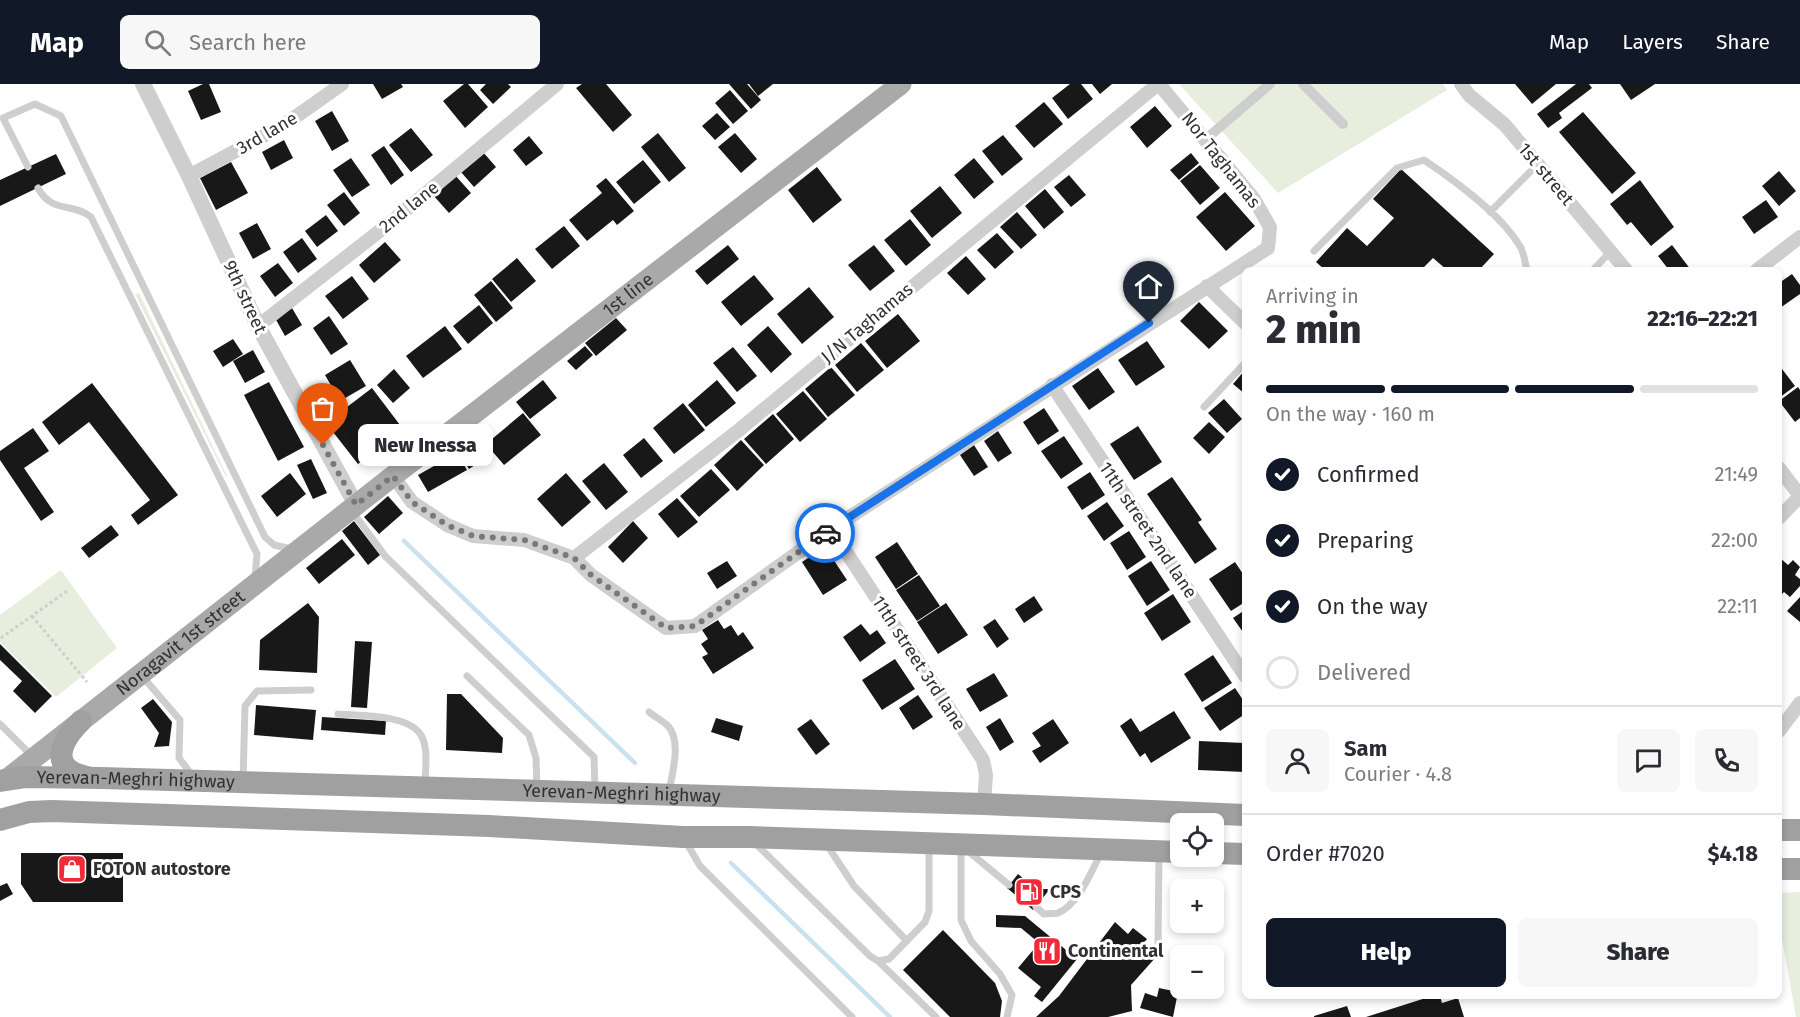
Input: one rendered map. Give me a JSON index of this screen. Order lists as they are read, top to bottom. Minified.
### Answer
{"streets":{"highway":["Yerevan-Meghri highway"],"main road":["1st line","Noragavit 1st street"],"street":["3rd lane","Nor Taghamas","1st street","2nd lane","9th street","J/N Taghamas","11th street 2nd lane","11th street 3rd lane"]},"crossings":[["3rd lane","9th street"],["Nor Taghamas","1st line"],["Nor Taghamas","J/N Taghamas"],["Nor Taghamas","11th street 2nd lane"],["Nor Taghamas","11th street 3rd lane"],["2nd lane","9th street"],["1st line","9th street"],["1st line","Noragavit 1st street"],["9th street","Noragavit 1st street"],["Noragavit 1st street","Yerevan-Meghri highway"],["11th street 3rd lane","Yerevan-Meghri highway"]],"places":{"other":["New Inessa"],"shop":["FOTON autostore"],"fuel station":["CPS"],"restaurant":["Continental"]},"page":{"header":"Map","search":"Search here","nav":["Map","Layers","Share"],"heading":["2 min","Arriving in","22:16–22:21"],"panel":["Sam","Courier · 4.8","Order #7020","$4.18"],"bar":"On the way · 160 m","bubble":"New Inessa","list":[["Confirmed","21:49"],["Preparing","22:00"],["On the way","22:11"],"Delivered"],"map_buttons":["+","−"],"buttons":["Help","Share"]}}
